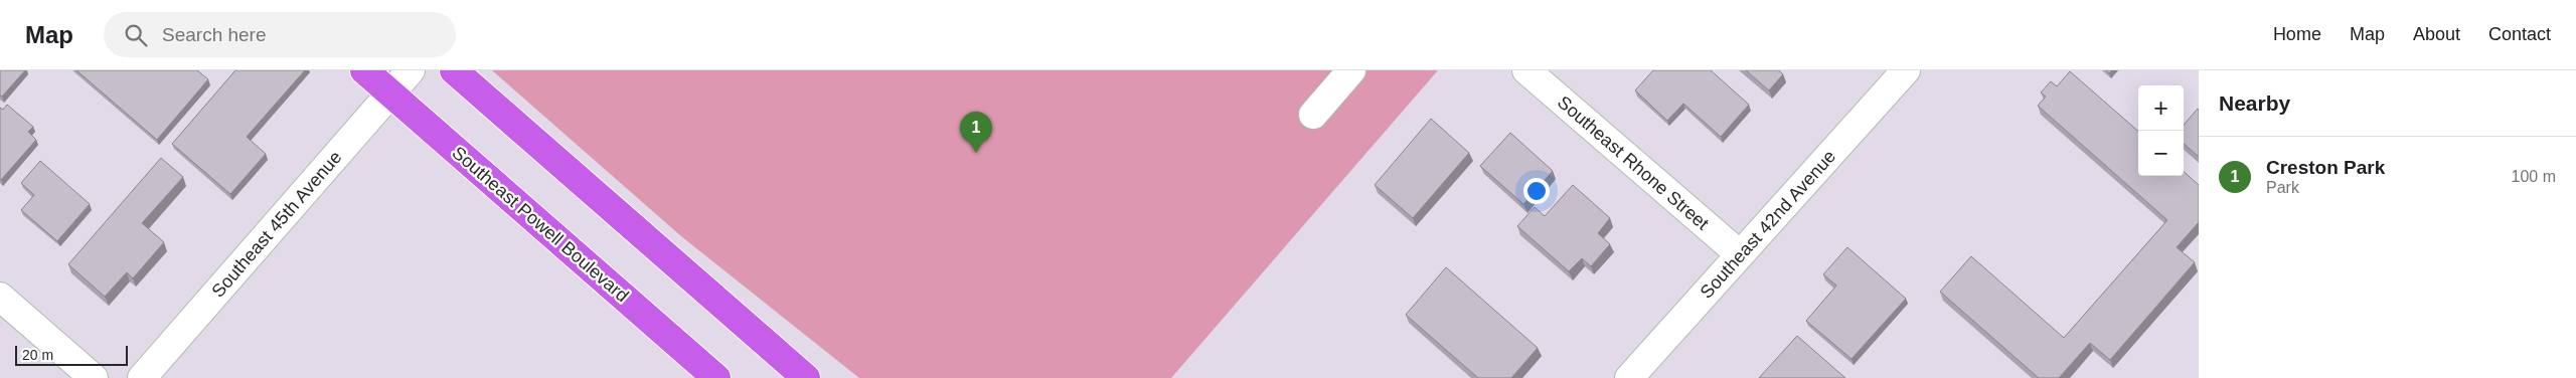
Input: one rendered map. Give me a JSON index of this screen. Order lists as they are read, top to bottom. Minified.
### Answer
{"streets":{"main road":["Southeast Powell Boulevard"],"street":["Southeast Rhone Street","Southeast 45th Avenue","Southeast 42nd Avenue"]},"crossings":[["Southeast Rhone Street","Southeast 42nd Avenue"],["Southeast 45th Avenue","Southeast Powell Boulevard"]],"scale_bar":"20 m","page":{"header":"Map","search":"Search here","nav":["Home","Map","About","Contact"],"heading":"Nearby","map_buttons":["+","−"],"pins":"1","list":[{"mark":"1","name":"Creston Park","note":"Park","value":"100 m"}],"scale":"20 m"}}
